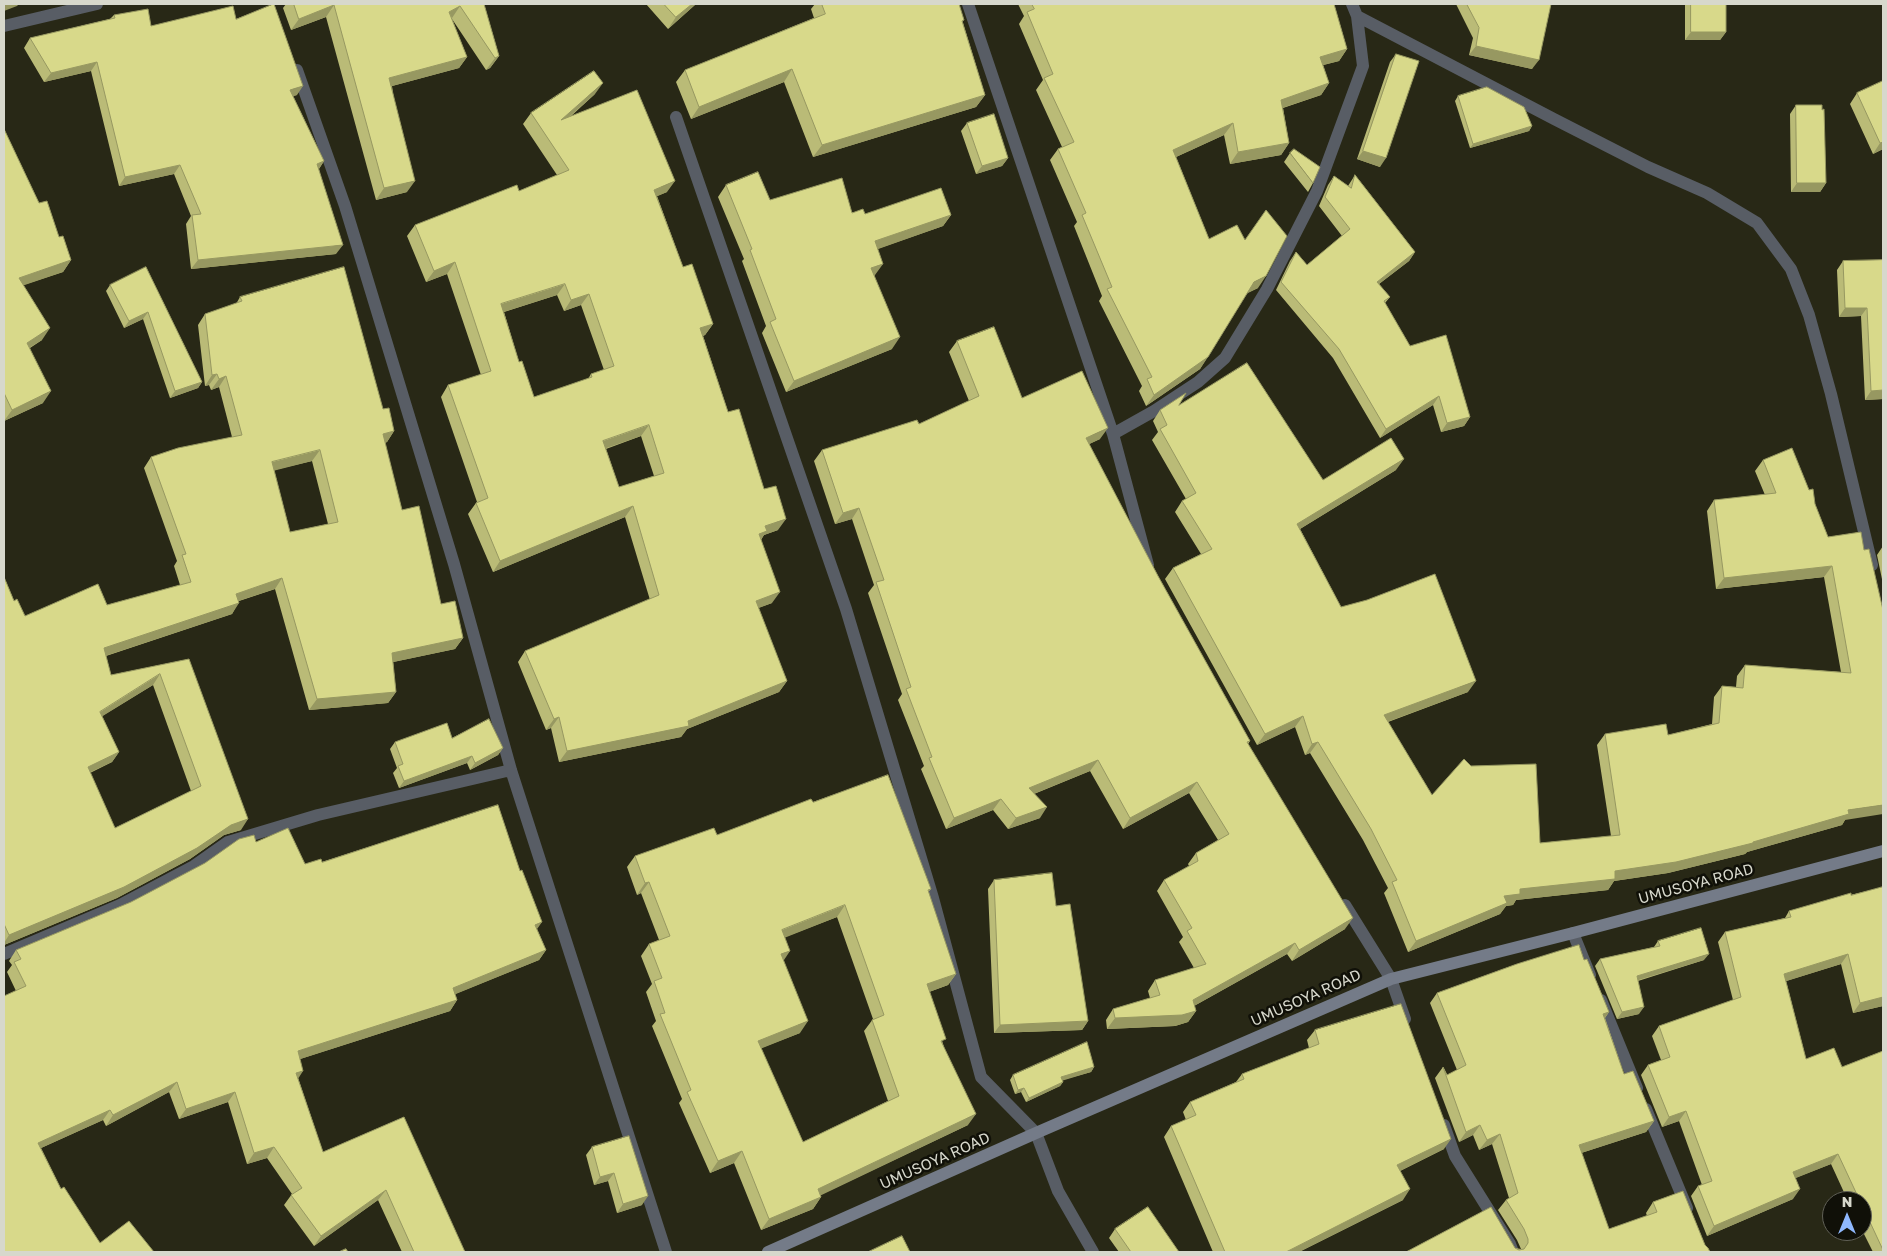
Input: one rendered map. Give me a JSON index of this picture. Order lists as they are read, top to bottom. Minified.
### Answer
{"streets":{"main road":["UMUSOYA ROAD"]},"north":"top"}
